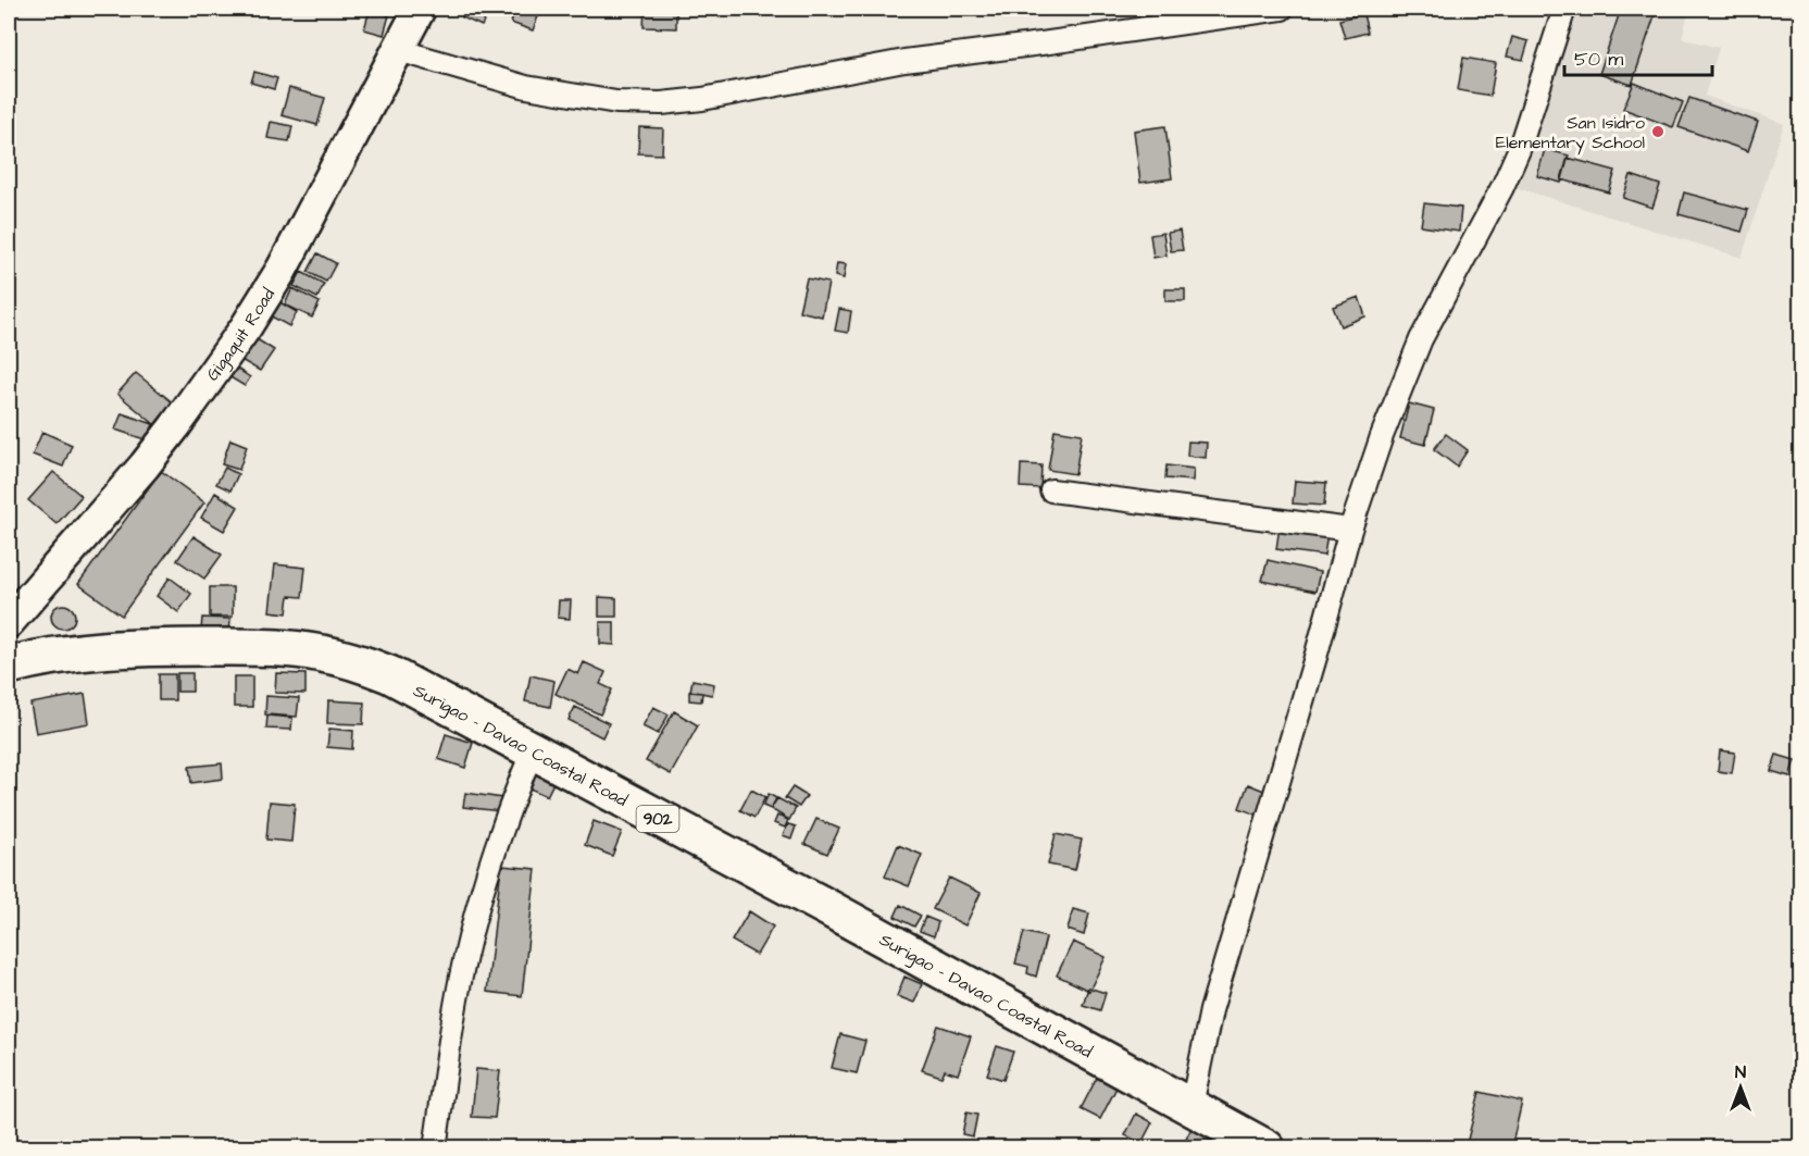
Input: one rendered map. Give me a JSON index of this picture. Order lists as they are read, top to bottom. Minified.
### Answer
{"streets":{"highway":["Surigao - Davao Coastal Road","902"],"main road":["Gigaquit Road"]},"places":["San Isidro Elementary School"],"scale_bar":"50 m","north":"top"}
